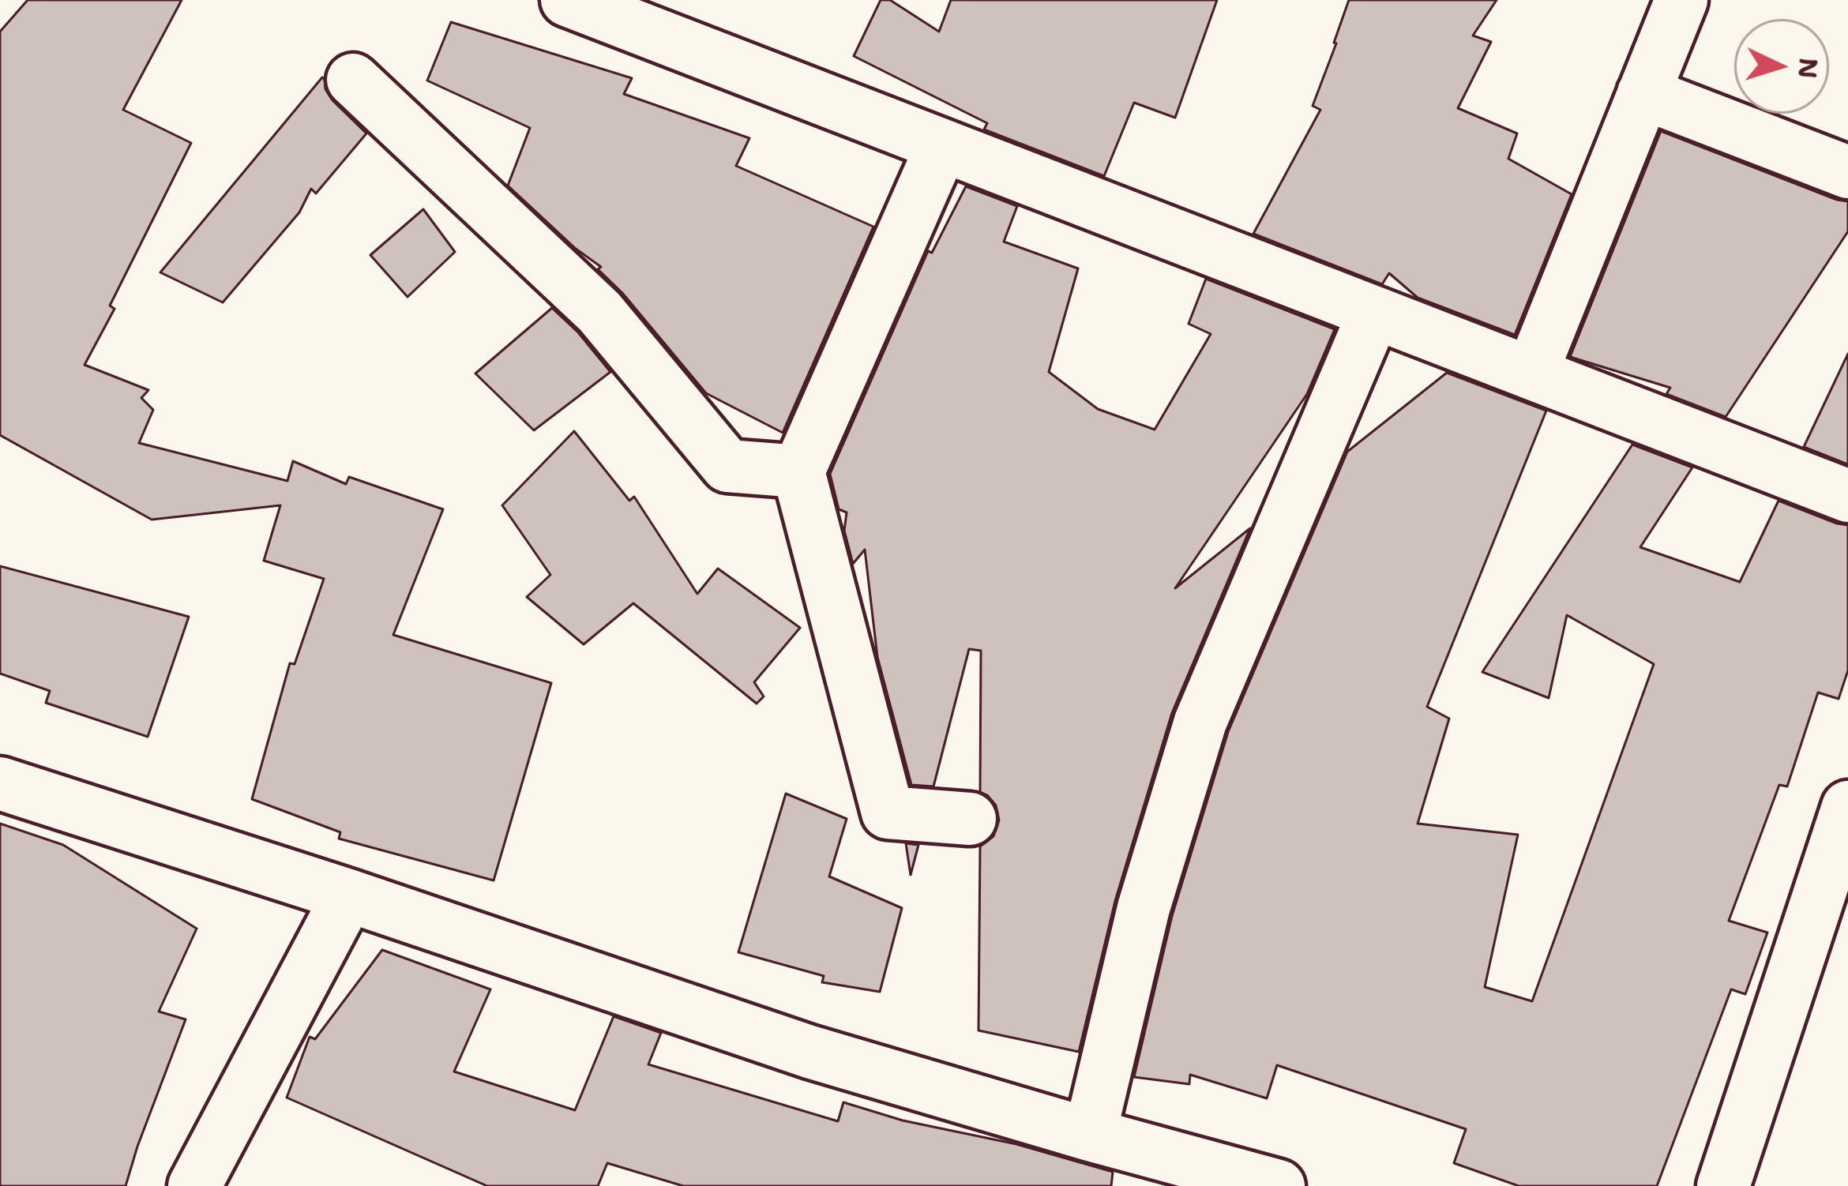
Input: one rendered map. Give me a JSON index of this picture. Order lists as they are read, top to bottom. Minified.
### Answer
{"north":"right"}
